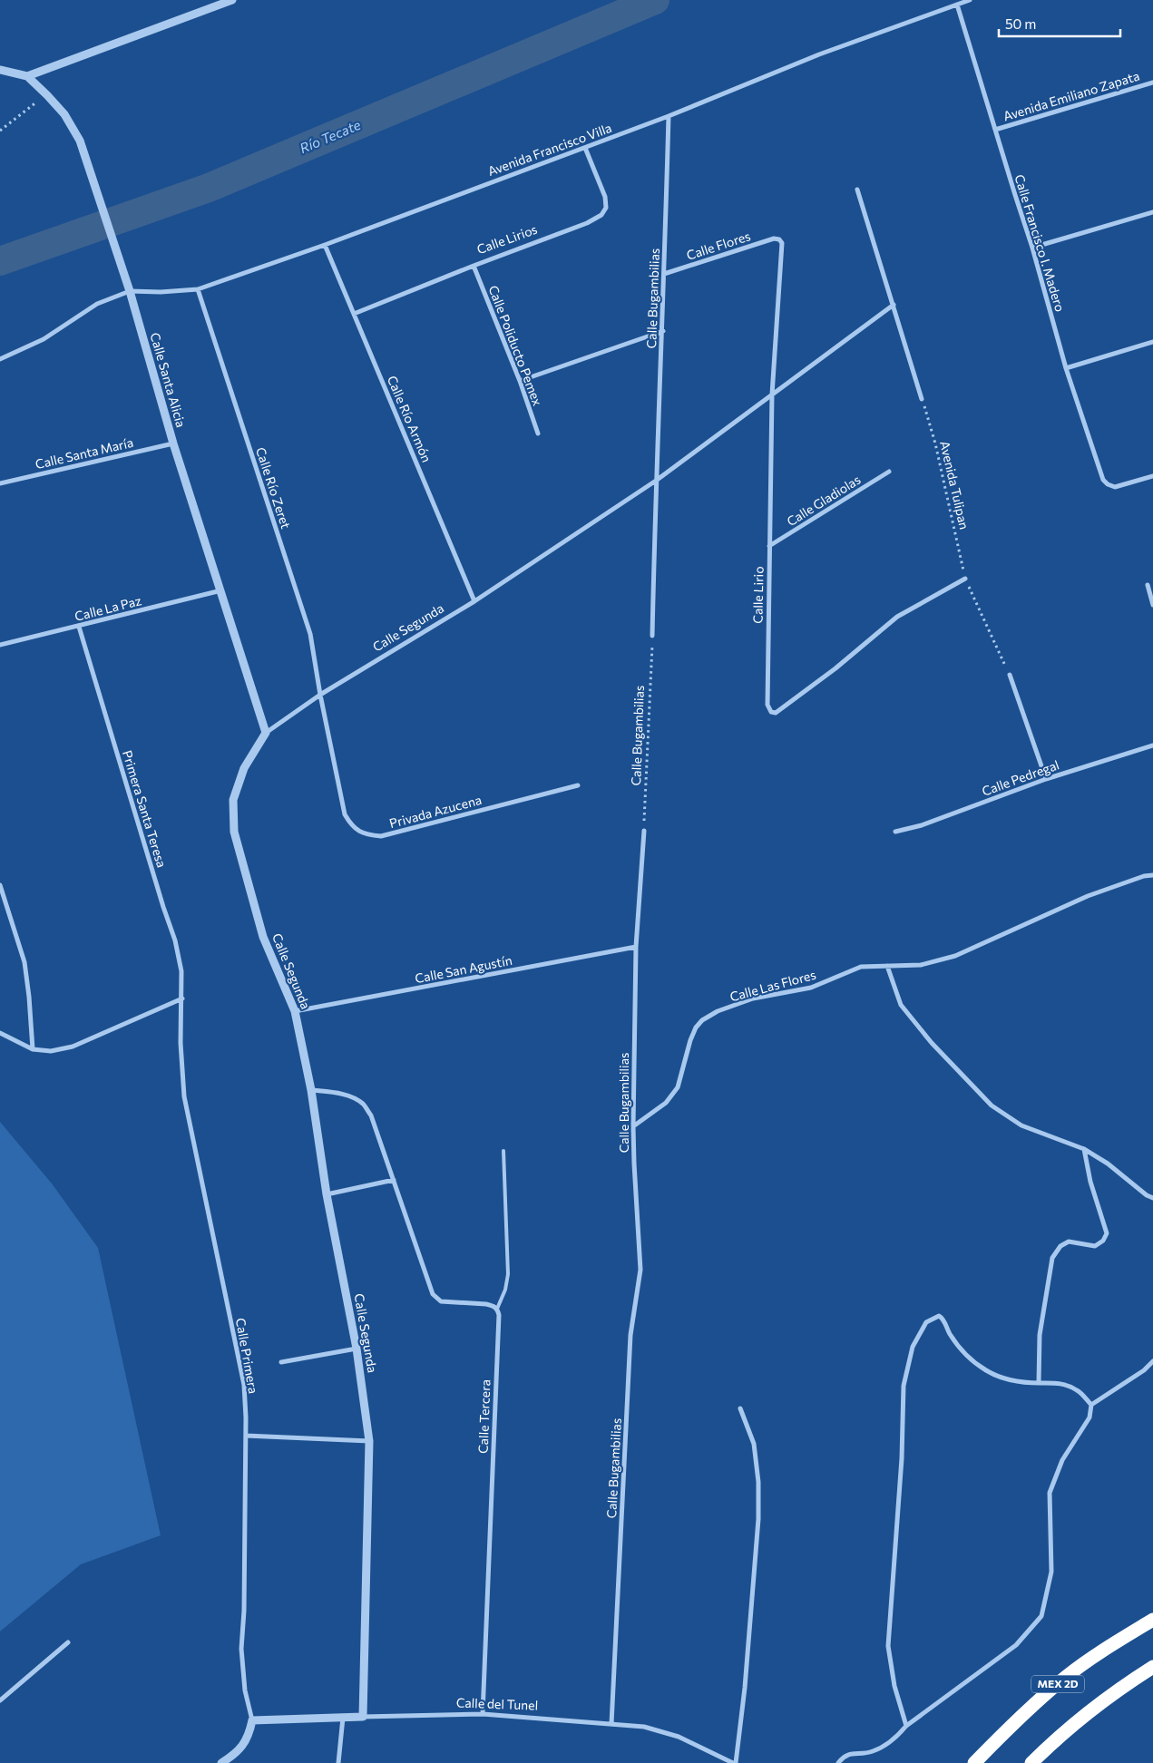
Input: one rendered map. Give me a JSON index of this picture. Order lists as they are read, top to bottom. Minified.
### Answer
{"streets":{"highway":["MEX 2D"],"street":["Avenida Emiliano Zapata","Avenida Francisco Villa","Calle Lirios","Calle Francisco I. Madero","Calle Flores","Calle Bugambilias","Calle Poliducto Pemex","Calle Santa Alicia","Calle Río Armón","Calle Santa María","Calle Río Zeret","Calle Gladiolas","Calle Lirio","Calle La Paz","Calle Segunda","Calle Pedregal","Primera Santa Teresa","Privada Azucena","Calle San Agustín","Calle Las Flores","Calle Primera","Calle Tercera","Calle del Tunel"],"path":["Avenida Tulipan"]},"crossings":[["Avenida Emiliano Zapata","Calle Francisco I. Madero"],["Avenida Francisco Villa","Calle Lirios"],["Avenida Francisco Villa","Calle Francisco I. Madero"],["Avenida Francisco Villa","Calle Bugambilias"],["Avenida Francisco Villa","Calle Santa Alicia"],["Avenida Francisco Villa","Calle Río Armón"],["Avenida Francisco Villa","Calle Río Zeret"],["Calle Lirios","Calle Poliducto Pemex"],["Calle Lirios","Calle Río Armón"],["Calle Flores","Calle Bugambilias"],["Calle Flores","Calle Lirio"],["Calle Bugambilias","Calle Segunda"],["Calle Bugambilias","Calle San Agustín"],["Calle Bugambilias","Calle Las Flores"],["Calle Bugambilias","Calle del Tunel"],["Calle Santa Alicia","Calle Santa María"],["Calle Santa Alicia","Calle La Paz"],["Calle Santa Alicia","Calle Segunda"],["Calle Río Armón","Calle Segunda"],["Avenida Tulipan","Calle Lirio"],["Calle Río Zeret","Calle Segunda"],["Calle Río Zeret","Privada Azucena"],["Calle Gladiolas","Calle Lirio"],["Calle La Paz","Primera Santa Teresa"],["Calle Segunda","Privada Azucena"],["Calle Segunda","Calle San Agustín"],["Calle Segunda","Calle del Tunel"],["Primera Santa Teresa","Calle Primera"],["Calle Primera","Calle del Tunel"],["Calle Tercera","Calle del Tunel"]],"water":["Río Tecate"],"scale_bar":"50 m"}
